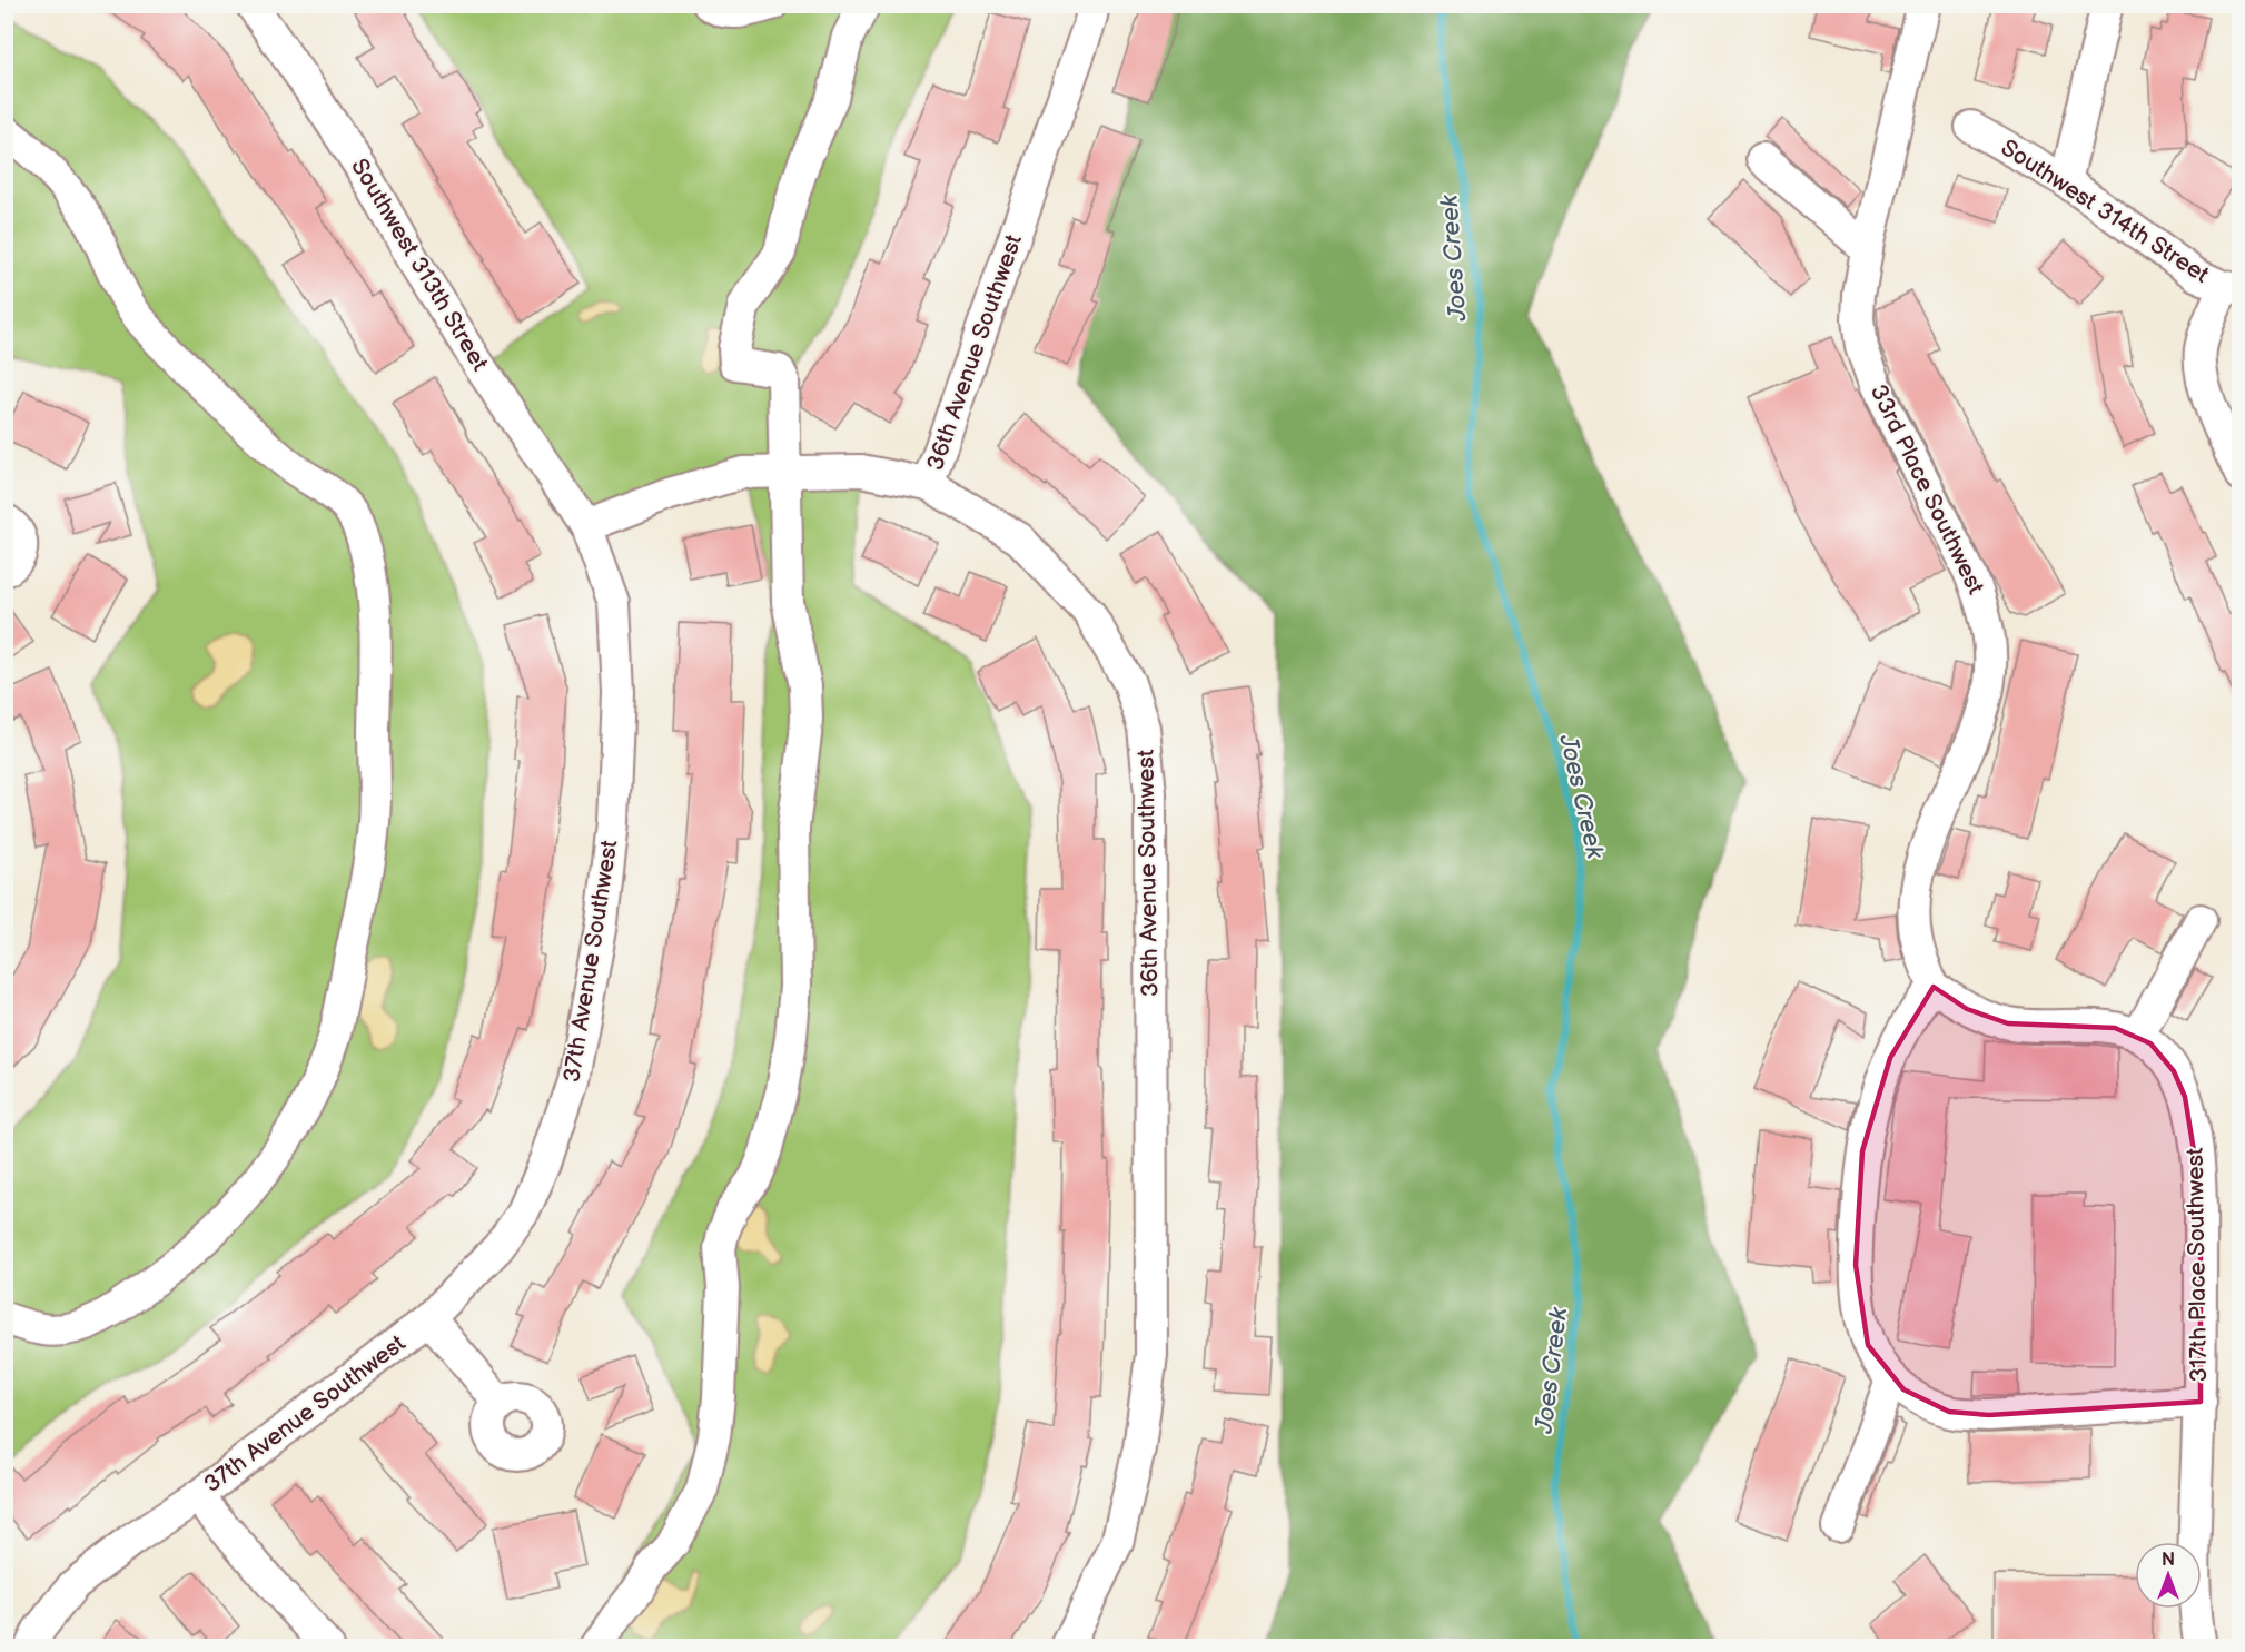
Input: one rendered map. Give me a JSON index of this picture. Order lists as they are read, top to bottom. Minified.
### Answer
{"streets":{"street":["Southwest 314th Street","Southwest 313th Street","36th Avenue Southwest","33rd Place Southwest","37th Avenue Southwest","317th Place Southwest"]},"crossings":[["Southwest 313th Street","37th Avenue Southwest"],["33rd Place Southwest","317th Place Southwest"]],"water":["Joes Creek"],"north":"top"}
